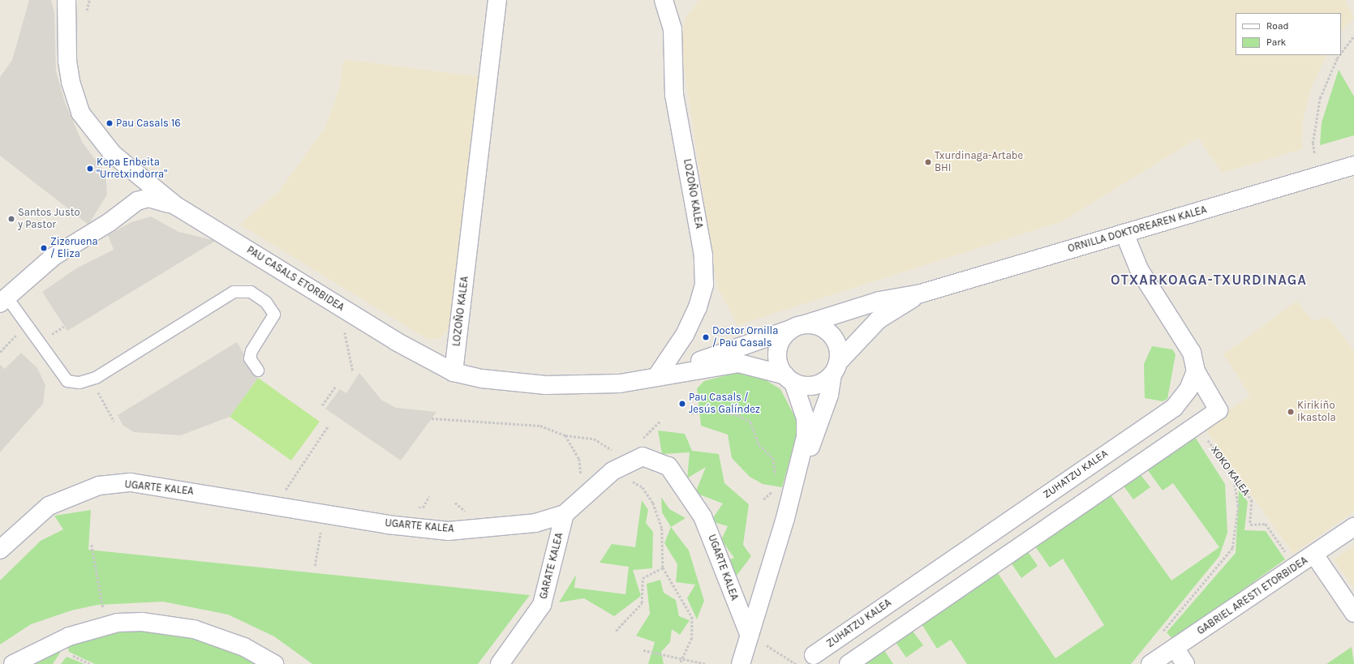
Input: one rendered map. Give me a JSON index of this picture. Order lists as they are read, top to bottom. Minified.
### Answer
{"streets":{"street":["LOZOÑO KALEA","ORNILLA DOKTOREAREN KALEA","PAU CASALS ETORBIDEA","ZUHATZU KALEA","UGARTE KALEA","GARATE KALEA","GABRIEL ARESTI ETORBIDEA"],"path":["XOKO KALEA"]},"crossings":[["LOZOÑO KALEA","PAU CASALS ETORBIDEA"],["ORNILLA DOKTOREAREN KALEA","PAU CASALS ETORBIDEA"],["UGARTE KALEA","GARATE KALEA"]],"districts":["OTXARKOAGA-TXURDINAGA"],"places":["Pau Casals 16","Txurdinaga-Artabe BHI","Kepa Enbeita \"Urretxindorra\"","Santos Justo y Pastor","Zizeruena / Eliza","Doctor Ornilla / Pau Casals","Pau Casals / Jesús Galíndez","Kirikiño Ikastola"],"legend":["Road","Park"]}
